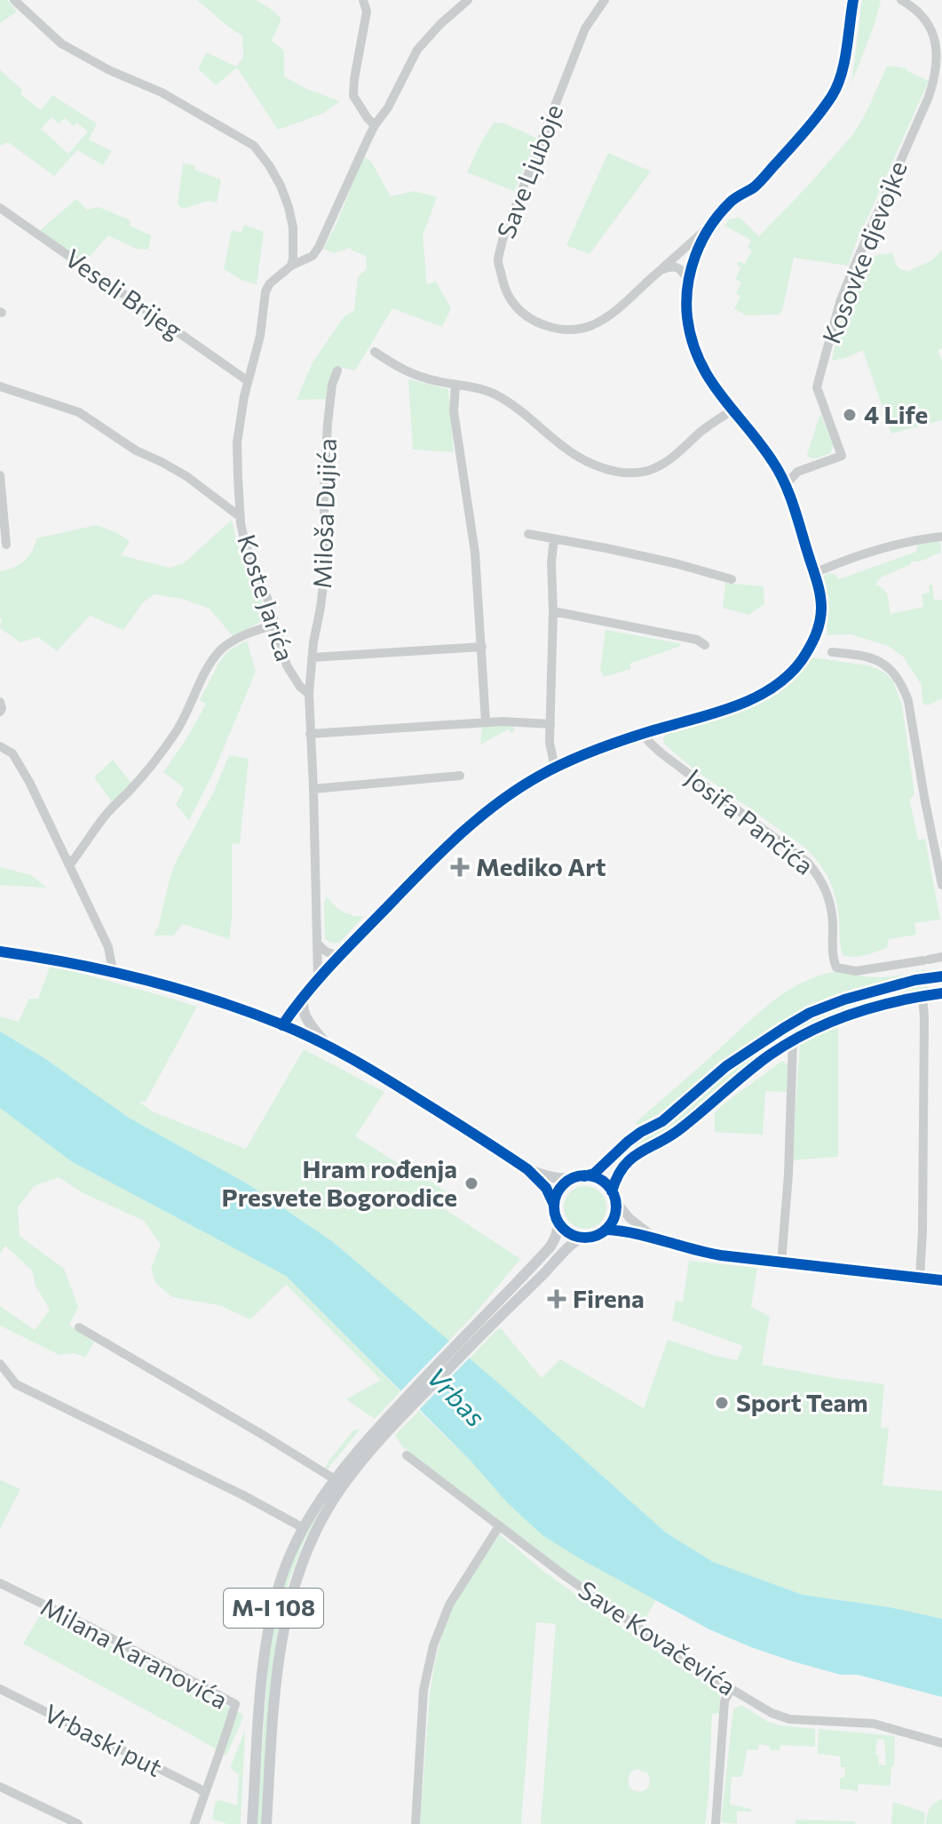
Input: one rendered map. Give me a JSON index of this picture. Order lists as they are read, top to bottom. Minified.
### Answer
{"streets":{"main road":["M-I 108"],"street":["Save Ljuboje","Kosovke djevojke","Veseli Brijeg","Miloša Dujića","Koste Jarića","Josifa Pančića","Save Kovačevića","Milana Karanovića","Vrbaski put"]},"crossings":[["Veseli Brijeg","Koste Jarića"],["Miloša Dujića","Koste Jarića"],["Milana Karanovića","Vrbaski put"]],"water":["Vrbas"],"places":{"other":["4 Life","Hram rođenja Presvete Bogorodice","Sport Team"],"health":["Mediko Art","Firena"]}}
